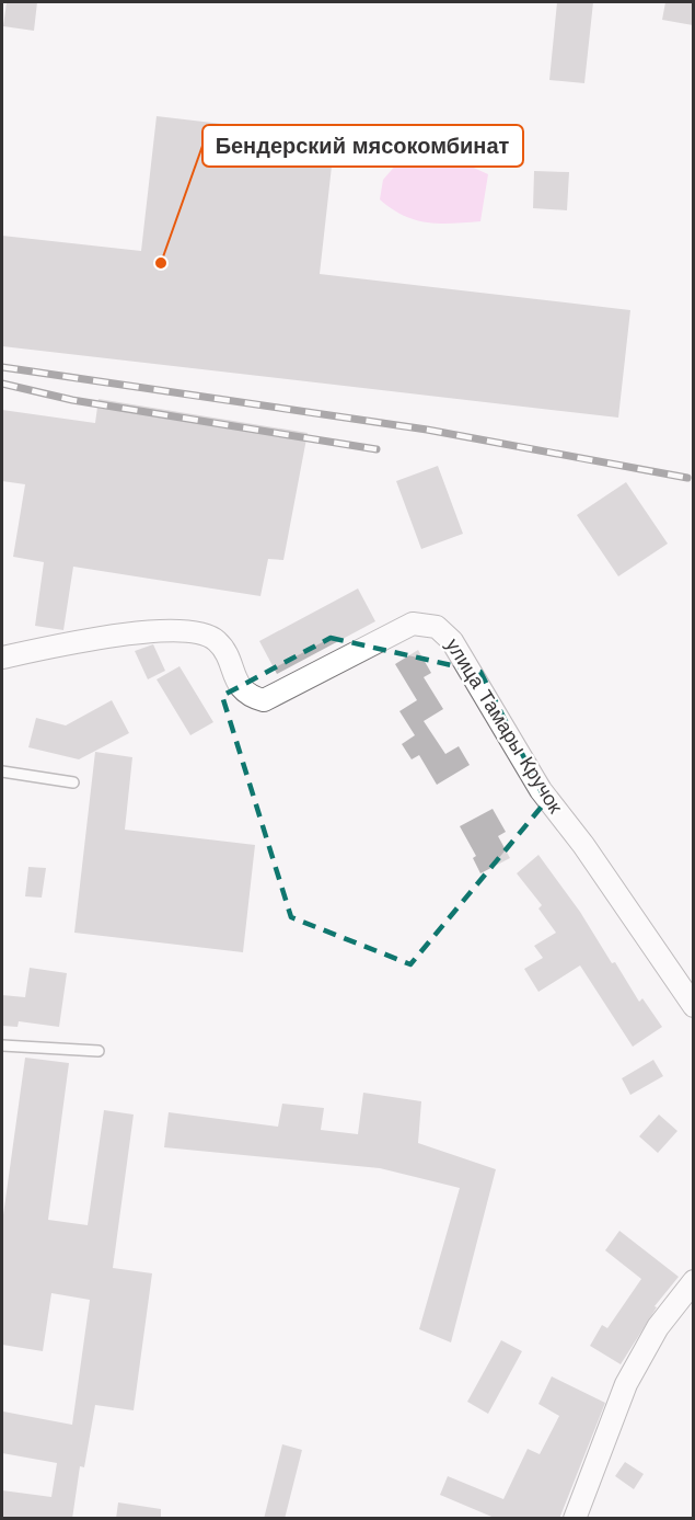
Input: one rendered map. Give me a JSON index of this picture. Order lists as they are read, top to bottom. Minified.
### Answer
{"streets":{"street":["улица Тамары Кручок"]},"places":["Бендерский мясокомбинат"]}
